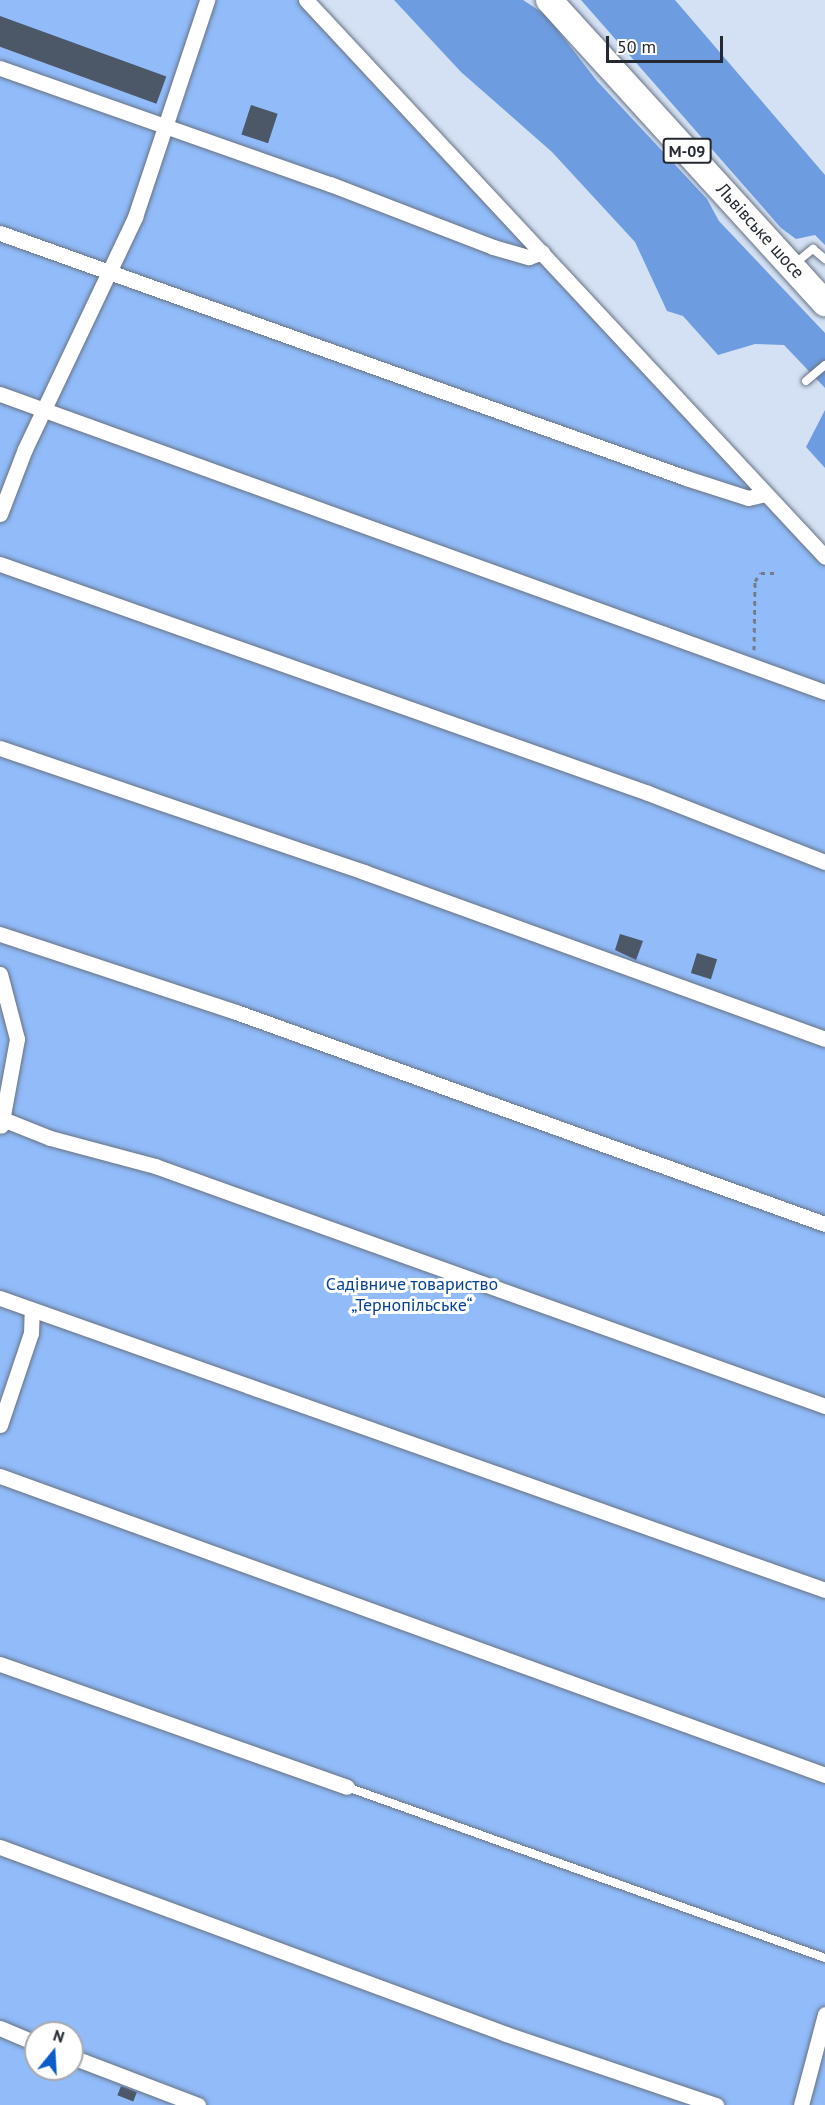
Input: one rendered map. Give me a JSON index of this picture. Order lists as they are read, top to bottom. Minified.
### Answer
{"streets":{"highway":["М-09","Львівське шосе"]},"parks":["Садівниче товариство „Тернопільське“"],"scale_bar":"50 m","north":"top"}
